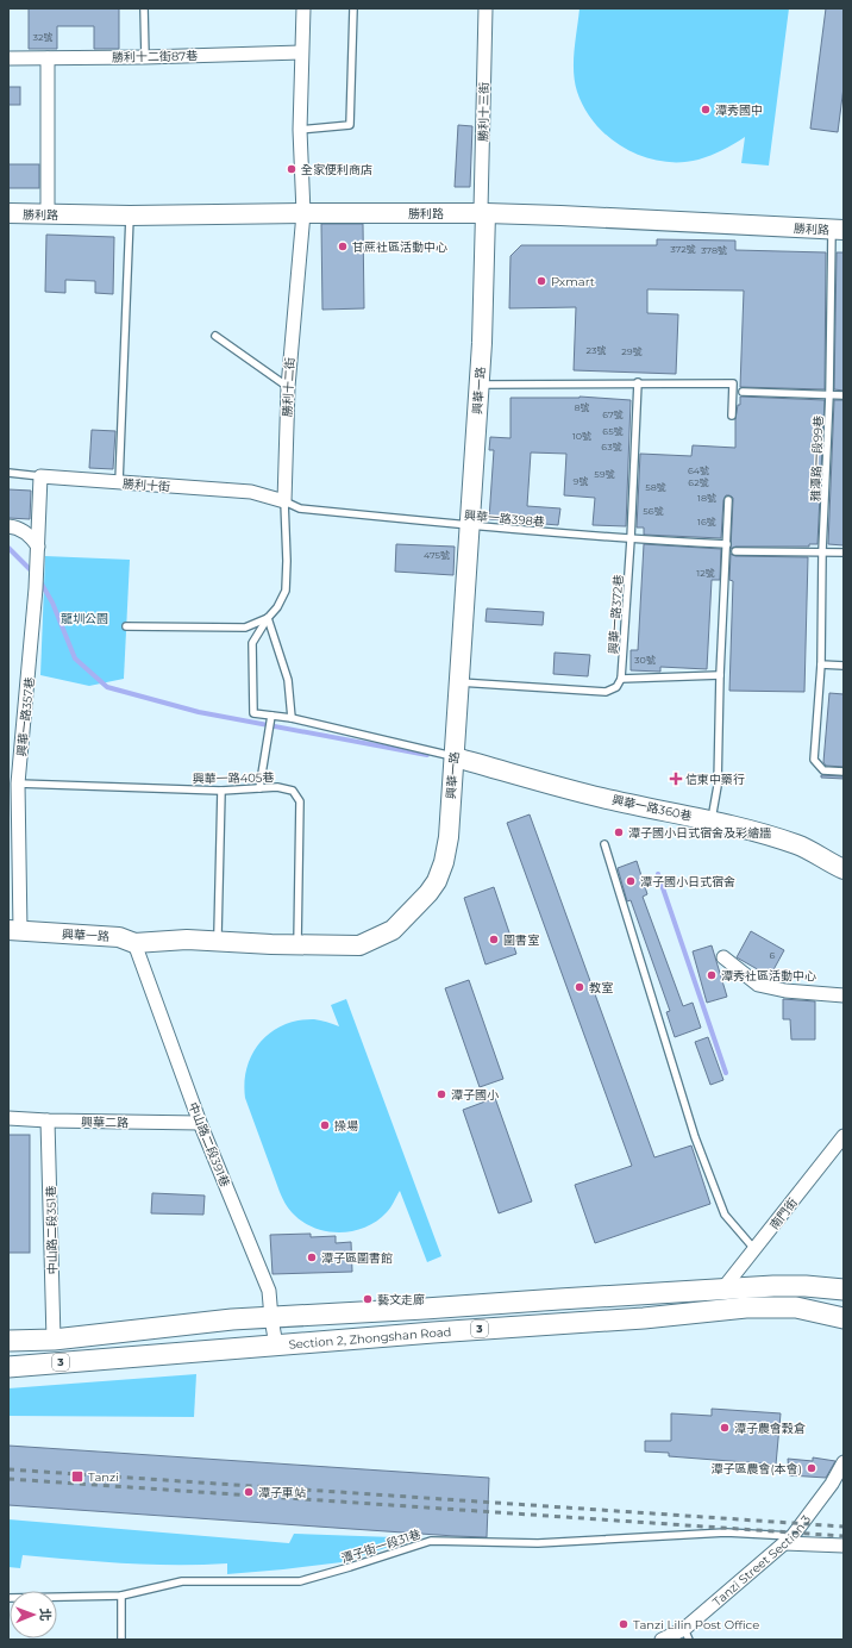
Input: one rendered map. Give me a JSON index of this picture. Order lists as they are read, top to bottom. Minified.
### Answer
{"streets":{"main road":["3","Section 2, Zhongshan Road"],"street":["勝利十二街87巷","勝利十三街","勝利路","勝利十二街","興華一路","勝利十街","興華一路357巷","興華一路360巷","興華二路","中山路二段391巷","南門街","中山路二段351巷","Tanzi Street Section 3"],"lane":["雅潭路一段99巷","興華一路398巷","興華一路372巷","興華一路405巷","潭子街一段31巷"]},"crossings":[["勝利十二街87巷","勝利十二街"],["勝利十三街","勝利路"],["勝利十三街","興華一路"],["勝利路","勝利十二街"],["勝利路","興華一路"],["勝利路","雅潭路一段99巷"],["勝利十二街","勝利十街"],["勝利十二街","興華一路398巷"],["興華一路","興華一路398巷"],["興華一路","興華一路357巷"],["興華一路","興華一路405巷"],["興華一路","興華一路360巷"],["興華一路","中山路二段391巷"],["勝利十街","興華一路398巷"],["興華一路398巷","興華一路372巷"],["興華一路357巷","興華一路405巷"],["興華二路","中山路二段391巷"],["興華二路","中山路二段351巷"],["中山路二段391巷","Section 2, Zhongshan Road"],["南門街","Section 2, Zhongshan Road"],["中山路二段351巷","Section 2, Zhongshan Road"],["潭子街一段31巷","Tanzi Street Section 3"]],"parks":["龍圳公園"],"places":{"other":["潭秀國中","全家便利商店","甘蔗社區活動中心","Pxmart","潭子國小日式宿舍及彩繪牆","潭子國小日式宿舍","圖書室","潭秀社區活動中心","教室","潭子國小","操場","潭子區圖書館","藝文走廊","潭子農會穀倉","潭子區農會(本會)","潭子車站","Tanzi Lilin Post Office"],"health":["信東中藥行"],"transit":["Tanzi"]},"house_numbers":["32號","372號","378號","23號","29號","8號","67號","65號","10號","63號","64號","59號","9號","62號","58號","18號","56號","16號","475號","12號","30號","6"],"north":"right"}
